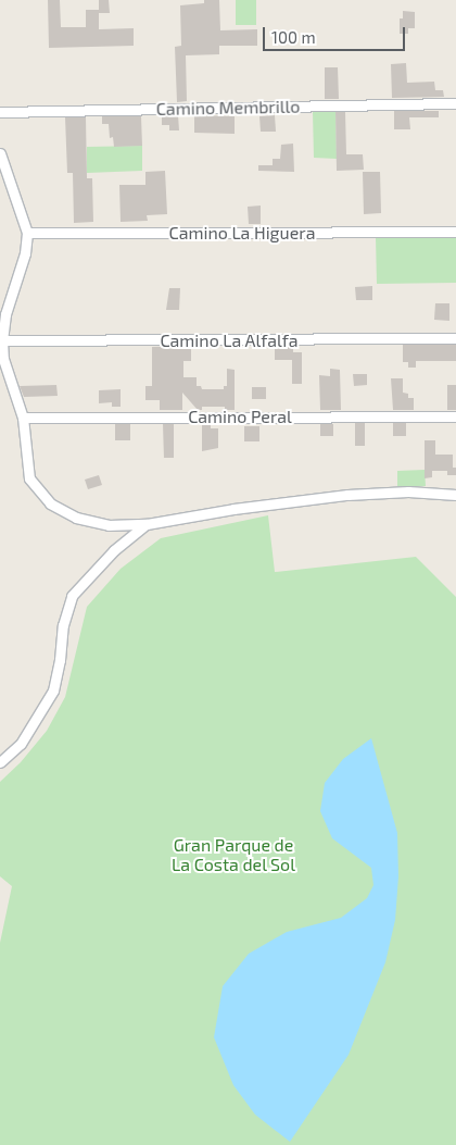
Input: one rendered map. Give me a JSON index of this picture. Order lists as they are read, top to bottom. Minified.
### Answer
{"streets":{"street":["Camino Membrillo","Camino La Higuera","Camino La Alfalfa","Camino Peral"]},"parks":["Gran Parque de La Costa del Sol"],"scale_bar":"100 m"}
